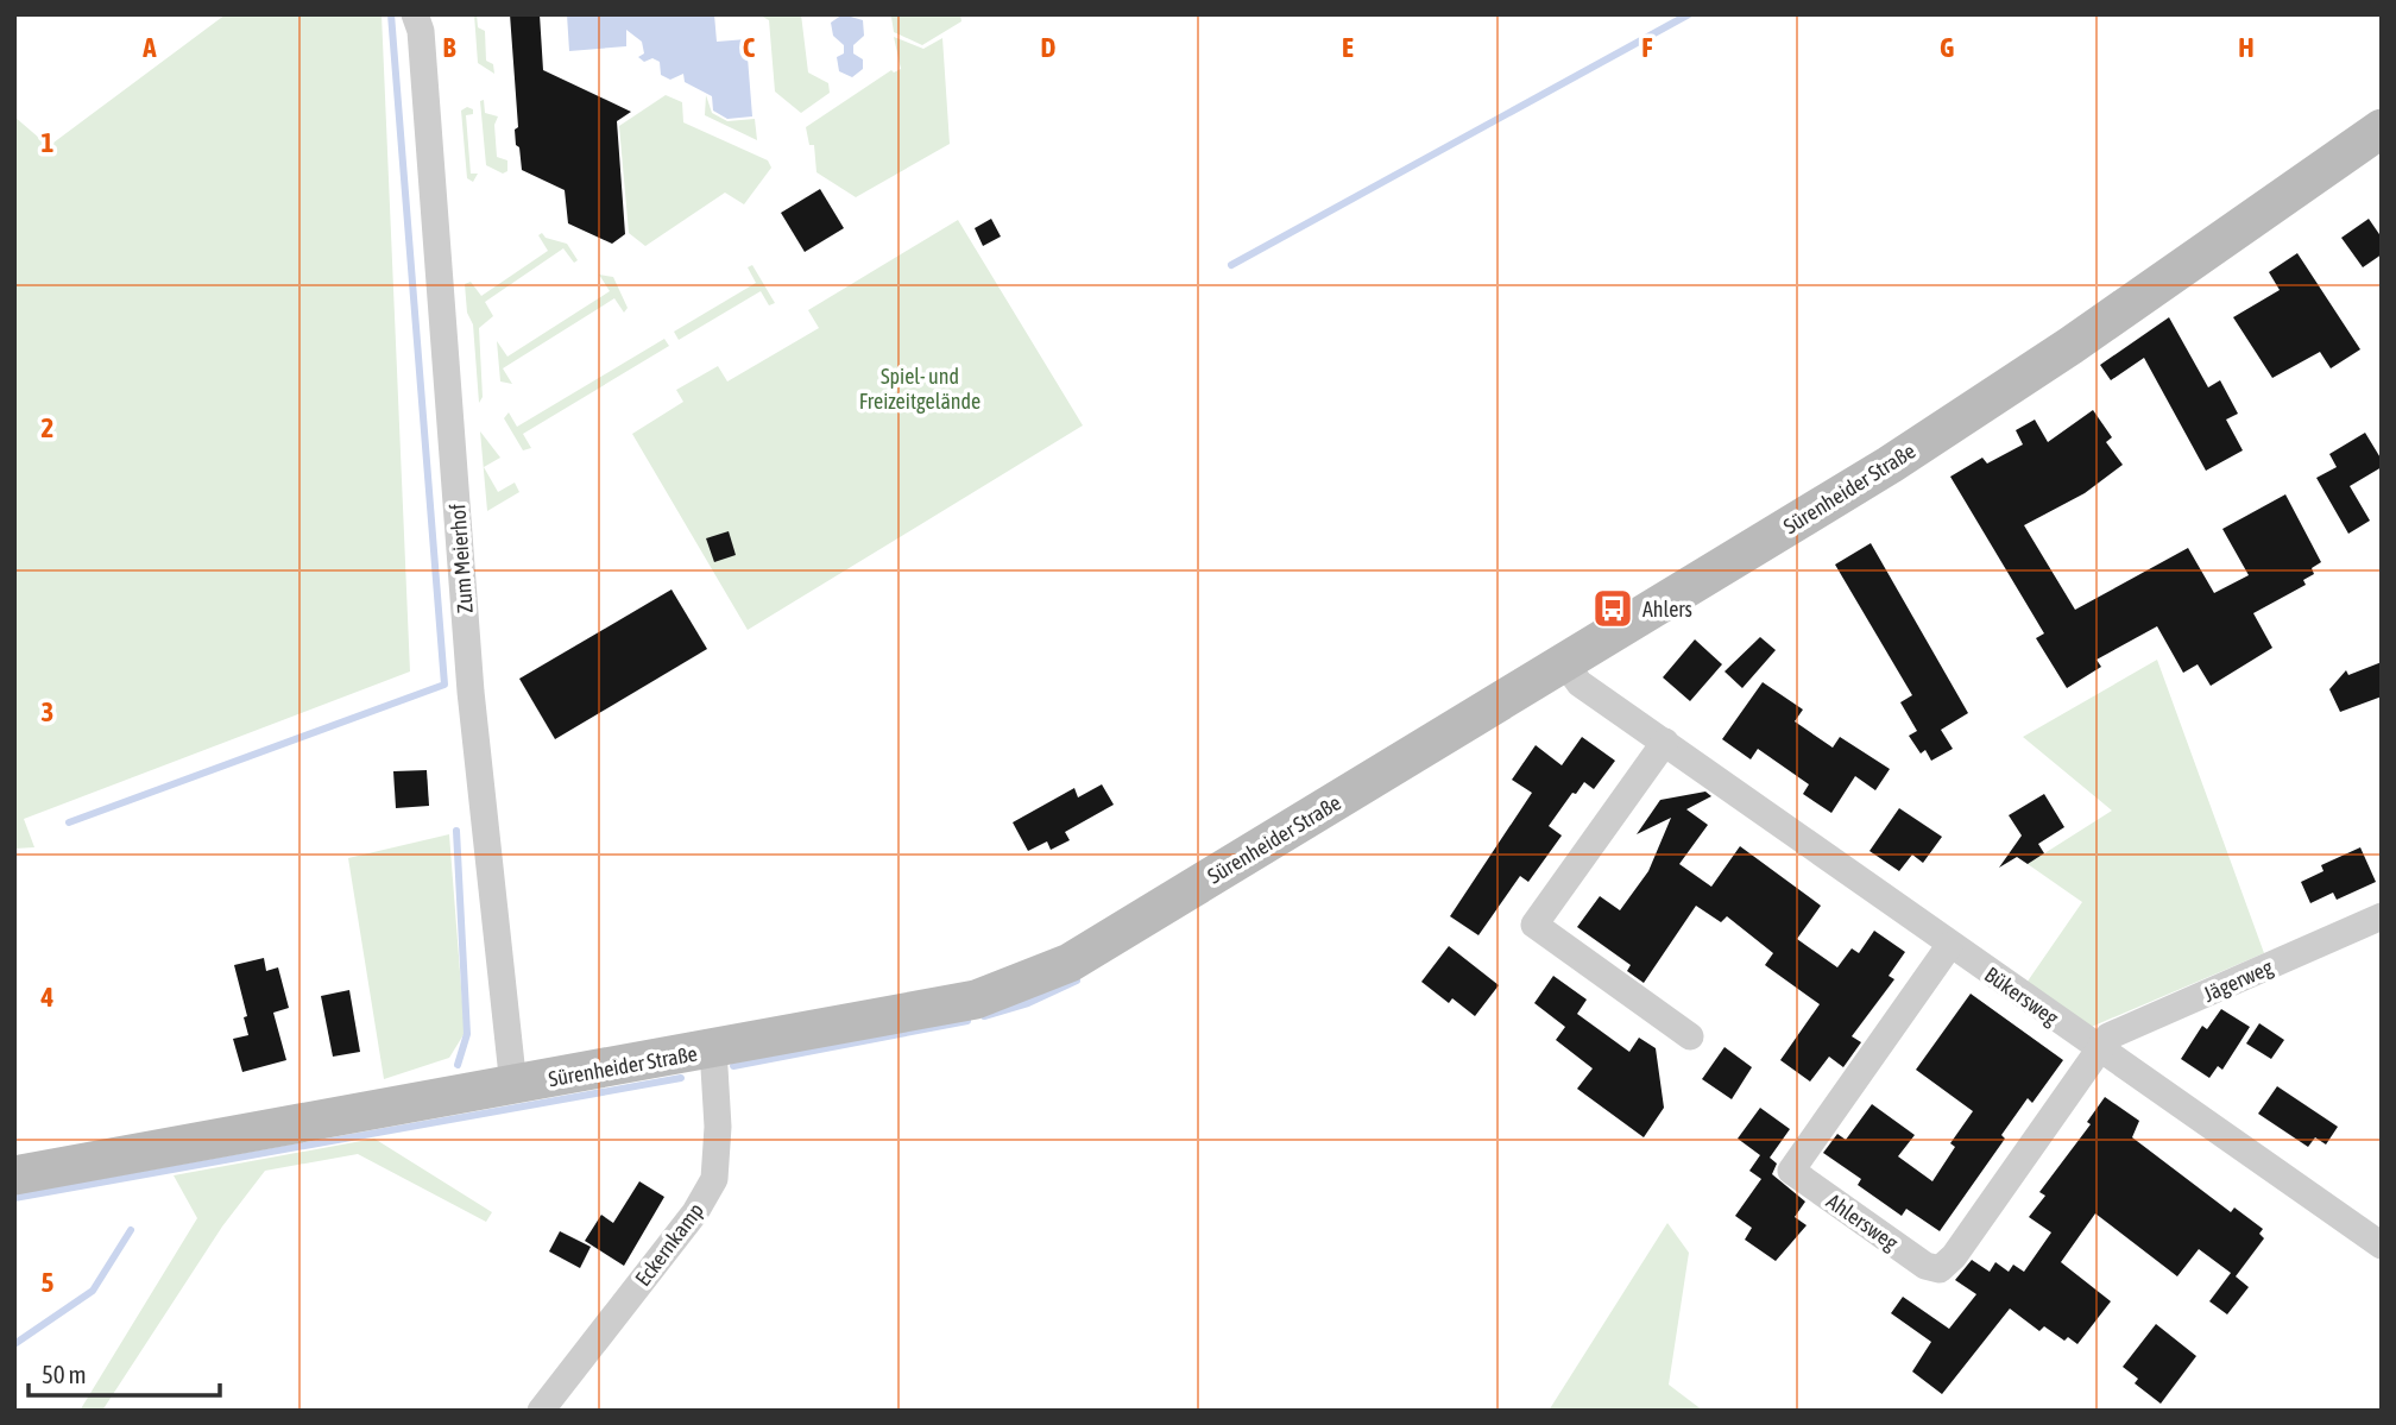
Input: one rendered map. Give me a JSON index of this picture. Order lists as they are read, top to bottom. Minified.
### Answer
{"streets":{"main road":["Sürenheider Straße"],"street":["Zum Meierhof","Jägerweg","Bükersweg","Ahlersweg","Eckernkamp"]},"crossings":[["Sürenheider Straße","Zum Meierhof"],["Sürenheider Straße","Bükersweg"],["Sürenheider Straße","Eckernkamp"],["Jägerweg","Bükersweg"],["Jägerweg","Ahlersweg"],["Bükersweg","Ahlersweg"]],"parks":["Spiel- und Freizeitgelände"],"places":{"bus stop":["Ahlers"]},"scale_bar":"50 m","grid":{"columns":["A","B","C","D","E","F","G","H"],"rows":["1","2","3","4","5"]}}
